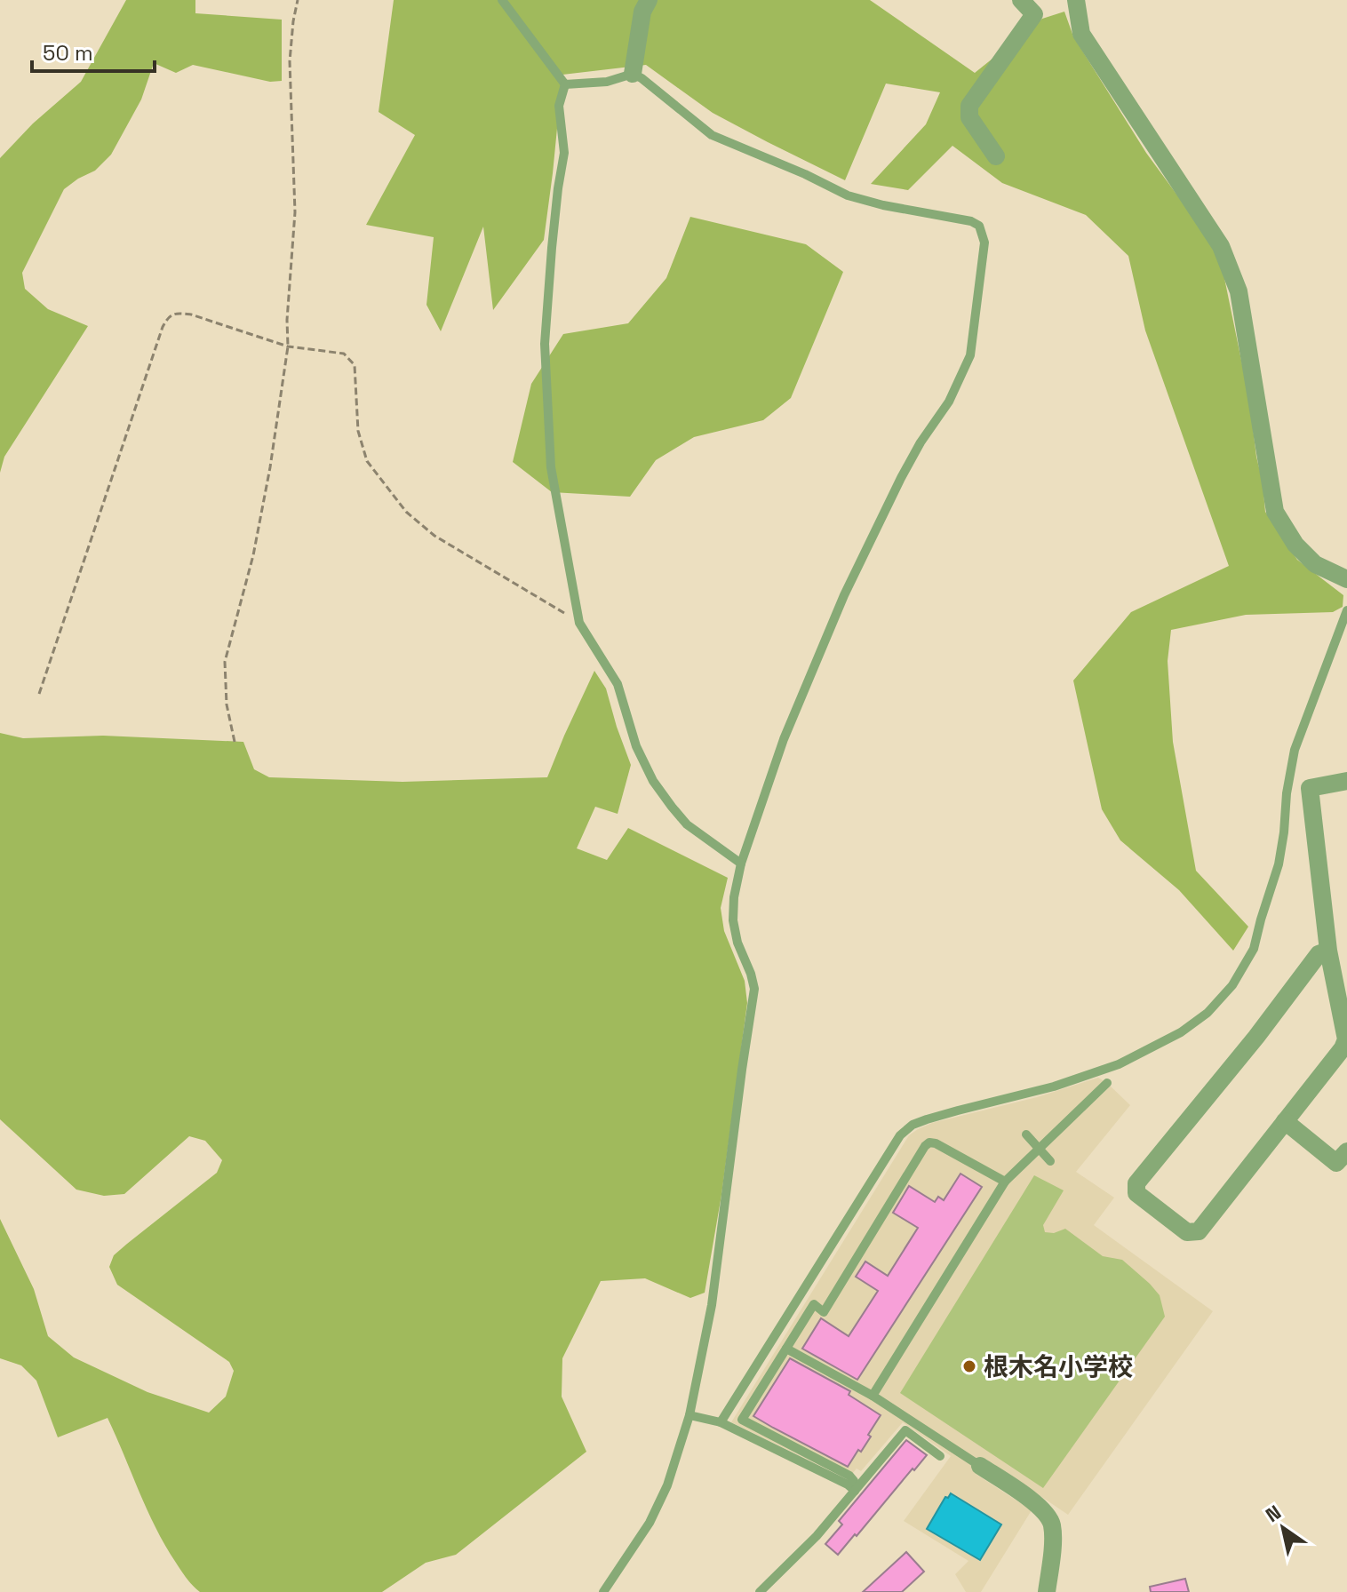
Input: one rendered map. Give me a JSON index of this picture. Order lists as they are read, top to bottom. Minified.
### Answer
{"places":["根木名小学校"],"scale_bar":"50 m","north":"top left"}
